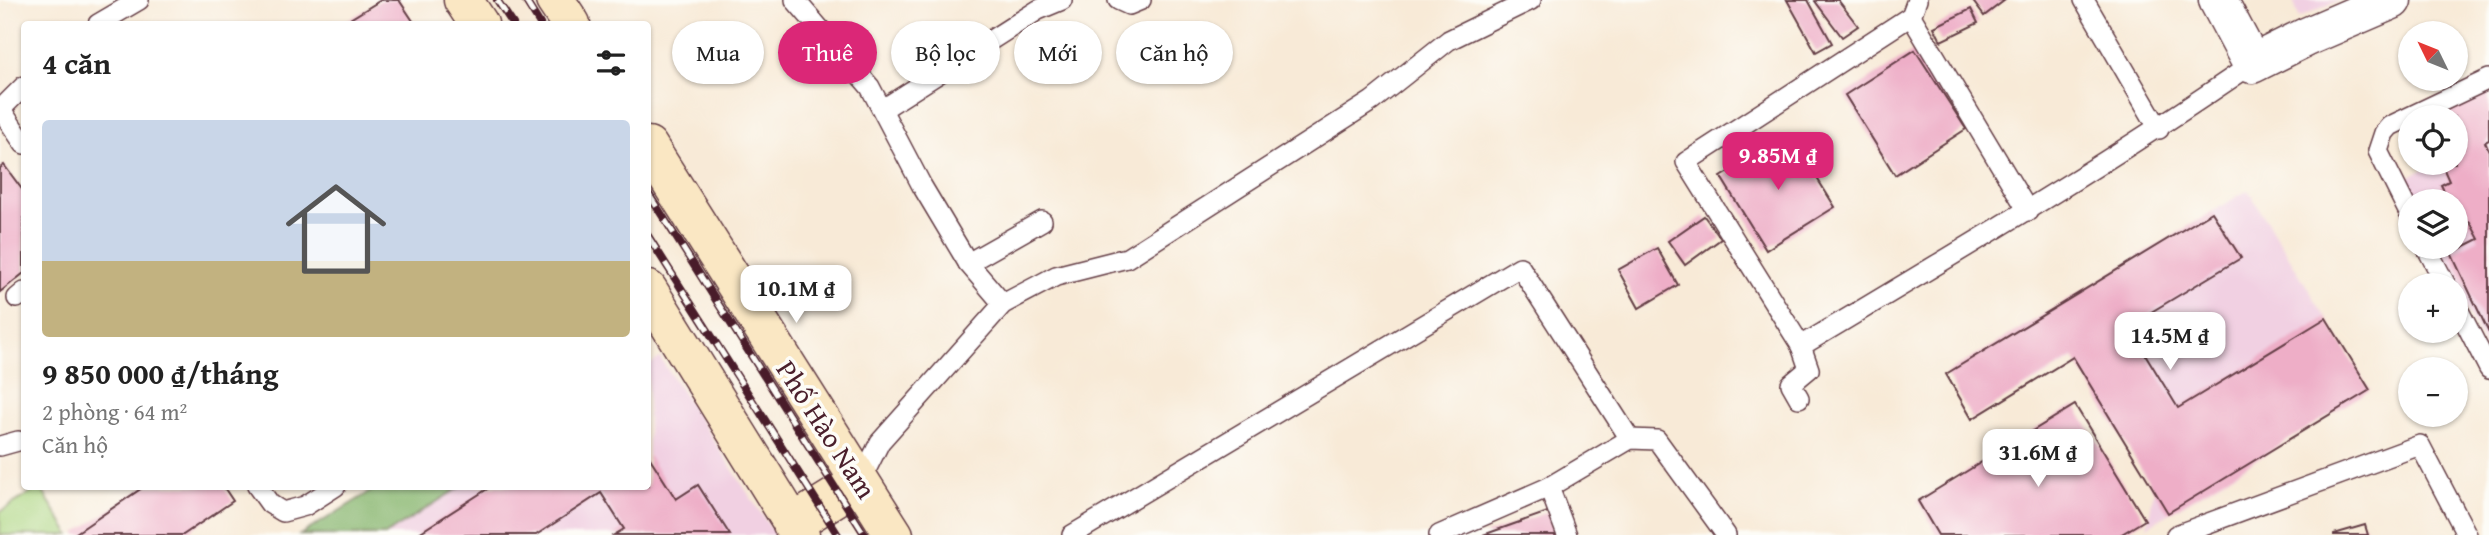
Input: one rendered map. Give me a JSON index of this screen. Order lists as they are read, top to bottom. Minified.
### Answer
{"streets":{"main road":["Phố Hào Nam"]},"north":"top left","page":{"map_buttons":["+","−"],"chip":["Mua","Thuê","Bộ lọc","Mới","Căn hộ"],"heading":"4 căn","list":[{"name":"9 850 000 ₫/tháng","note":"2 phòng · 64 m² · Căn hộ"}],"price":["9.85M ₫","10.1M ₫","14.5M ₫","31.6M ₫"]}}
